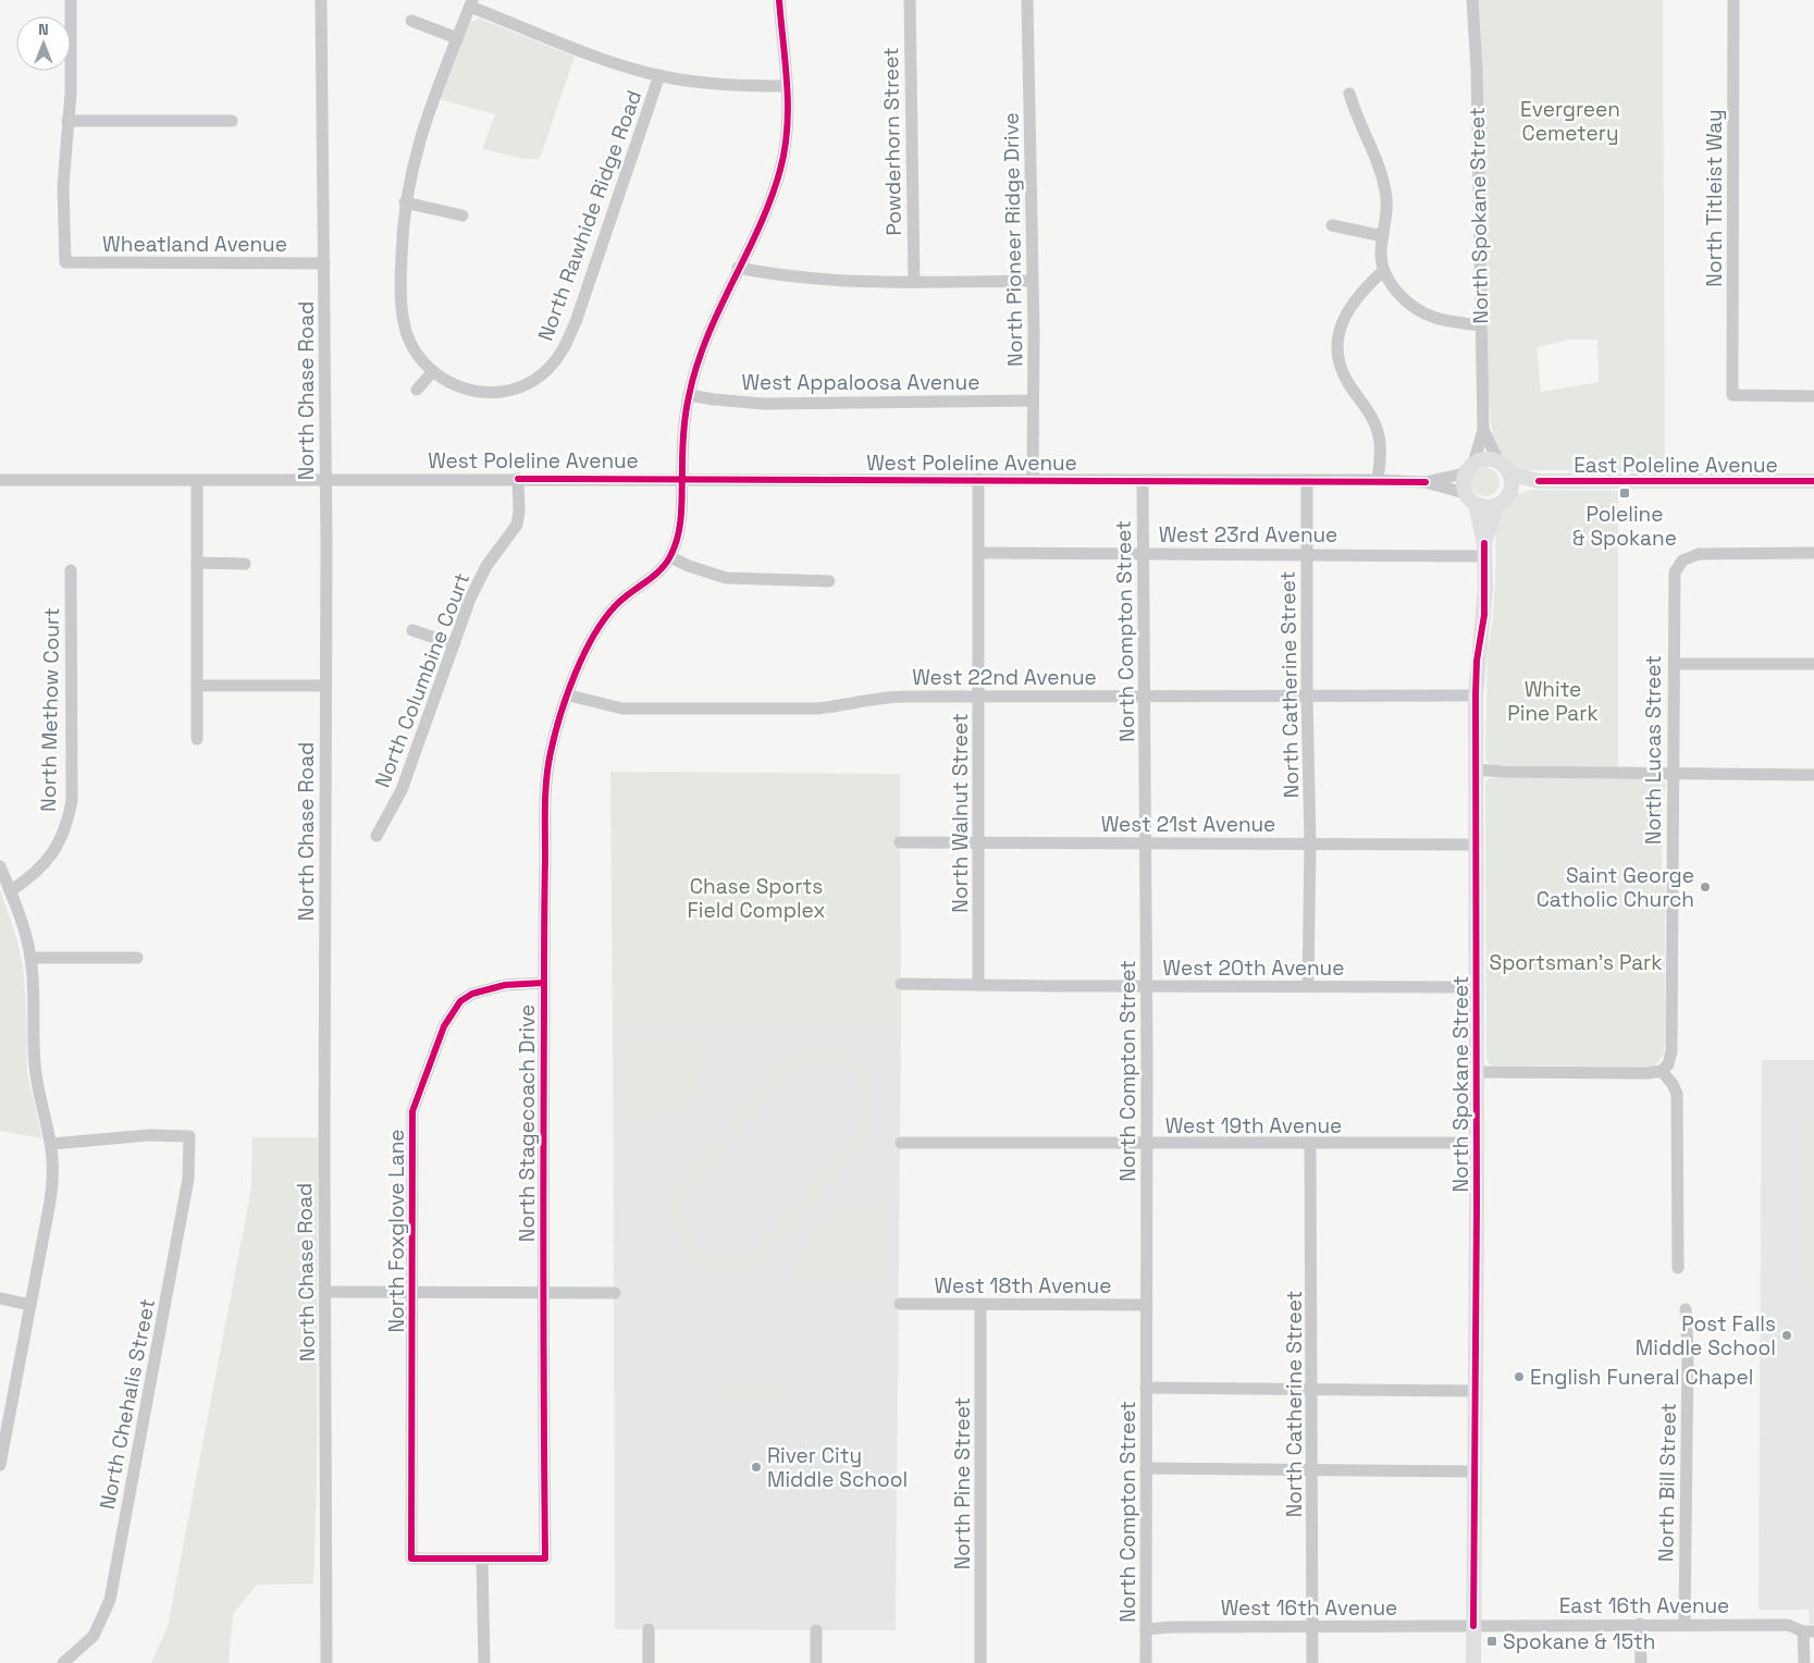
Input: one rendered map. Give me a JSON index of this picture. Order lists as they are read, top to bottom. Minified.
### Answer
{"streets":{"main road":["North Spokane Street","East Poleline Avenue"],"street":["Powderhorn Street","North Titleist Way","North Rawhide Ridge Road","North Pioneer Ridge Drive","Wheatland Avenue","West Appaloosa Avenue","North Chase Road","West Poleline Avenue","West 23rd Avenue","North Compton Street","West 22nd Avenue","North Columbine Court","North Catherine Street","North Methow Court","North Lucas Street","North Walnut Street","West 21st Avenue","West 20th Avenue","North Stagecoach Drive","West 19th Avenue","North Foxglove Lane","West 18th Avenue","North Chehalis Street","North Bill Street","North Pine Street","East 16th Avenue","West 16th Avenue"]},"crossings":[["North Spokane Street","West Poleline Avenue"],["North Spokane Street","East Poleline Avenue"],["North Spokane Street","West 23rd Avenue"],["North Spokane Street","West 22nd Avenue"],["North Spokane Street","West 21st Avenue"],["North Spokane Street","West 20th Avenue"],["North Spokane Street","West 19th Avenue"],["North Spokane Street","East 16th Avenue"],["North Spokane Street","West 16th Avenue"],["North Pioneer Ridge Drive","West Appaloosa Avenue"],["North Pioneer Ridge Drive","West Poleline Avenue"],["Wheatland Avenue","North Chase Road"],["West Appaloosa Avenue","North Stagecoach Drive"],["North Chase Road","West Poleline Avenue"],["West Poleline Avenue","East Poleline Avenue"],["West Poleline Avenue","North Compton Street"],["West Poleline Avenue","North Columbine Court"],["West Poleline Avenue","North Catherine Street"],["West Poleline Avenue","North Walnut Street"],["West Poleline Avenue","North Stagecoach Drive"],["West 23rd Avenue","North Compton Street"],["West 23rd Avenue","North Catherine Street"],["West 23rd Avenue","North Walnut Street"],["North Compton Street","West 22nd Avenue"],["North Compton Street","West 21st Avenue"],["North Compton Street","West 20th Avenue"],["North Compton Street","West 19th Avenue"],["North Compton Street","West 18th Avenue"],["North Compton Street","West 16th Avenue"],["West 22nd Avenue","North Catherine Street"],["West 22nd Avenue","North Walnut Street"],["West 22nd Avenue","North Stagecoach Drive"],["North Catherine Street","West 21st Avenue"],["North Catherine Street","West 20th Avenue"],["North Catherine Street","West 19th Avenue"],["North Catherine Street","West 16th Avenue"],["North Walnut Street","West 21st Avenue"],["North Walnut Street","West 20th Avenue"],["North Stagecoach Drive","North Foxglove Lane"],["West 18th Avenue","North Pine Street"],["North Bill Street","East 16th Avenue"],["East 16th Avenue","West 16th Avenue"]],"parks":["Evergreen Cemetery","White Pine Park","Chase Sports Field Complex","Sportsman's Park"],"places":{"transit":["Poleline & Spokane","Spokane & 15th"],"other":["Saint George Catholic Church","Post Falls Middle School","English Funeral Chapel","River City Middle School"]},"north":"top"}
